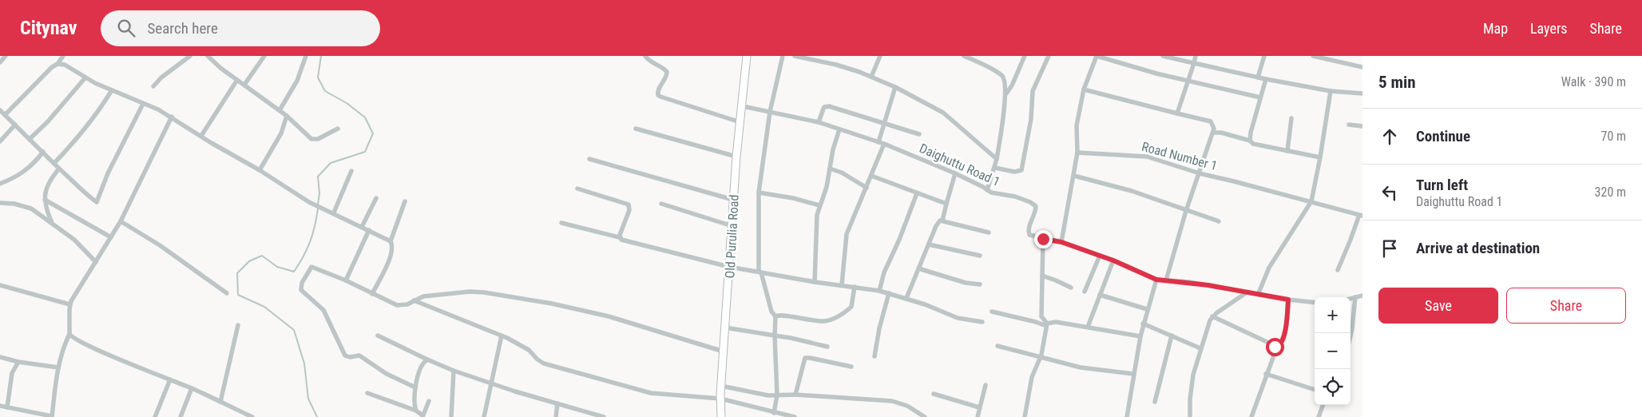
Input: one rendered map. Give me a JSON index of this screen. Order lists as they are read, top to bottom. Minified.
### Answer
{"streets":{"main road":["Old Purulia Road"],"street":["Road Number 1","Daighuttu Road 1"]},"crossings":[["Daighuttu Road 1","Old Purulia Road"]],"page":{"header":"Citynav","search":"Search here","nav":["Map","Layers","Share"],"heading":["5 min","Walk · 390 m"],"list":[["Continue","70 m"],["Turn left","Daighuttu Road 1","320 m"],"Arrive at destination"],"buttons":["Save","Share"],"map_buttons":["+","−"]}}
